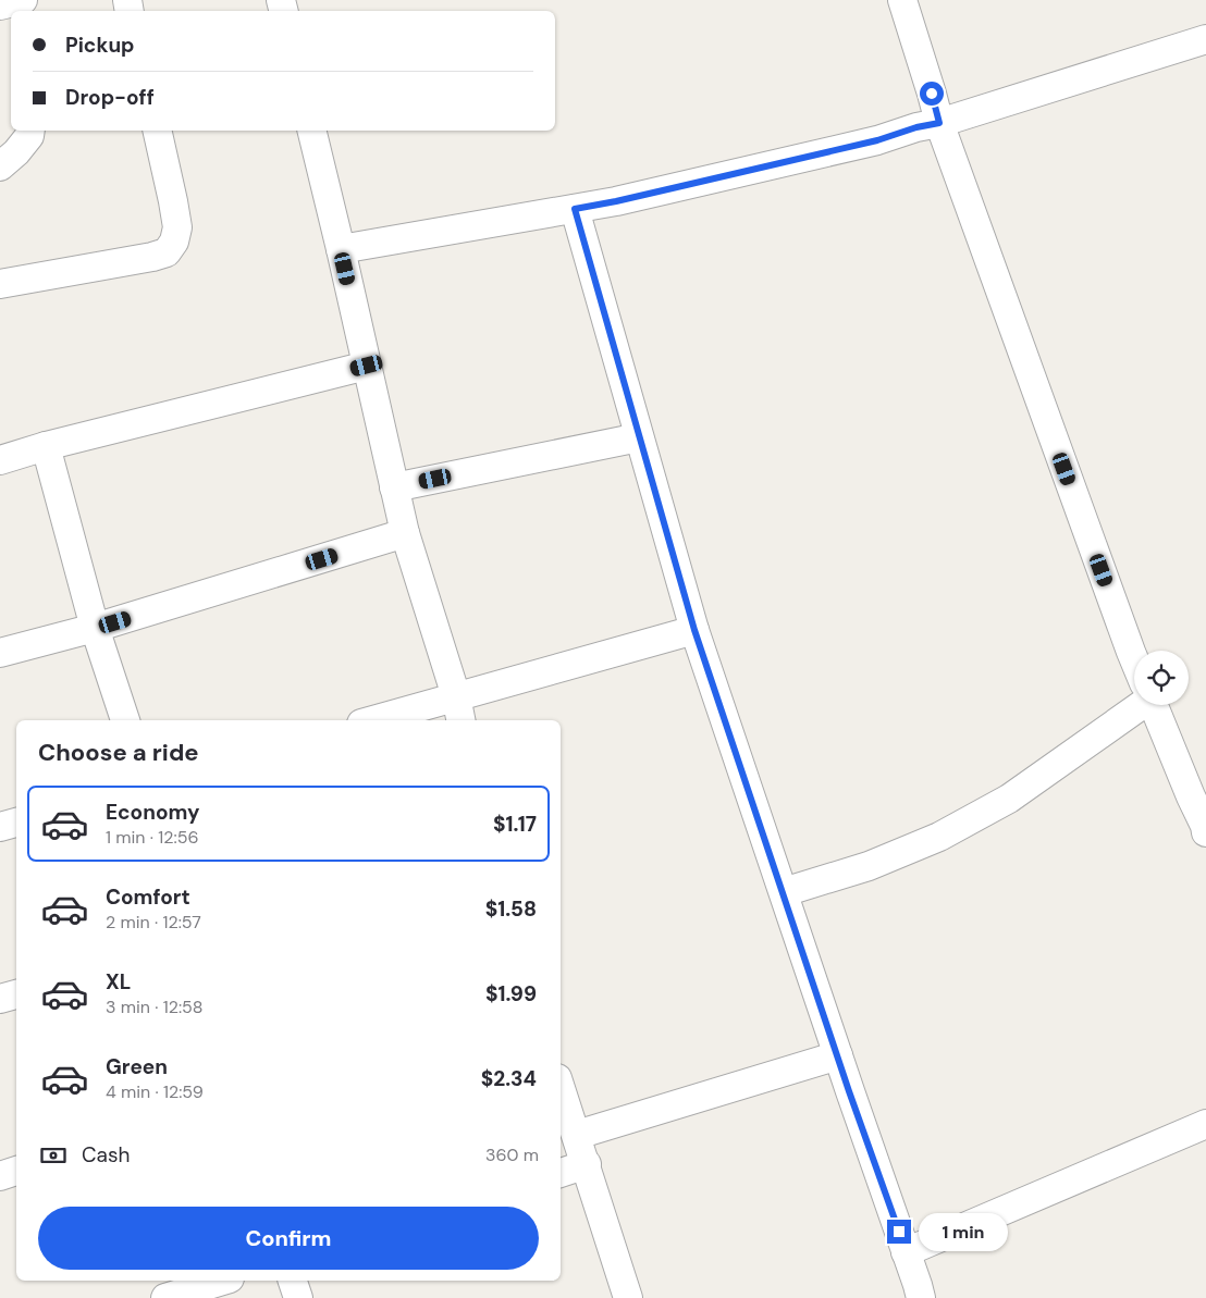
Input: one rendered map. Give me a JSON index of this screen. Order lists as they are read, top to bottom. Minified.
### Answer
{"page":{"banner":["Pickup","Drop-off"],"heading":"Choose a ride","list":[{"name":"Economy","note":"1 min · 12:56","value":"$1.17"},{"name":"Comfort","note":"2 min · 12:57","value":"$1.58"},{"name":"XL","note":"3 min · 12:58","value":"$1.99"},{"name":"Green","note":"4 min · 12:59","value":"$2.34"}],"pay":["Cash","360 m"],"buttons":"Confirm","bubble":"1 min"}}
